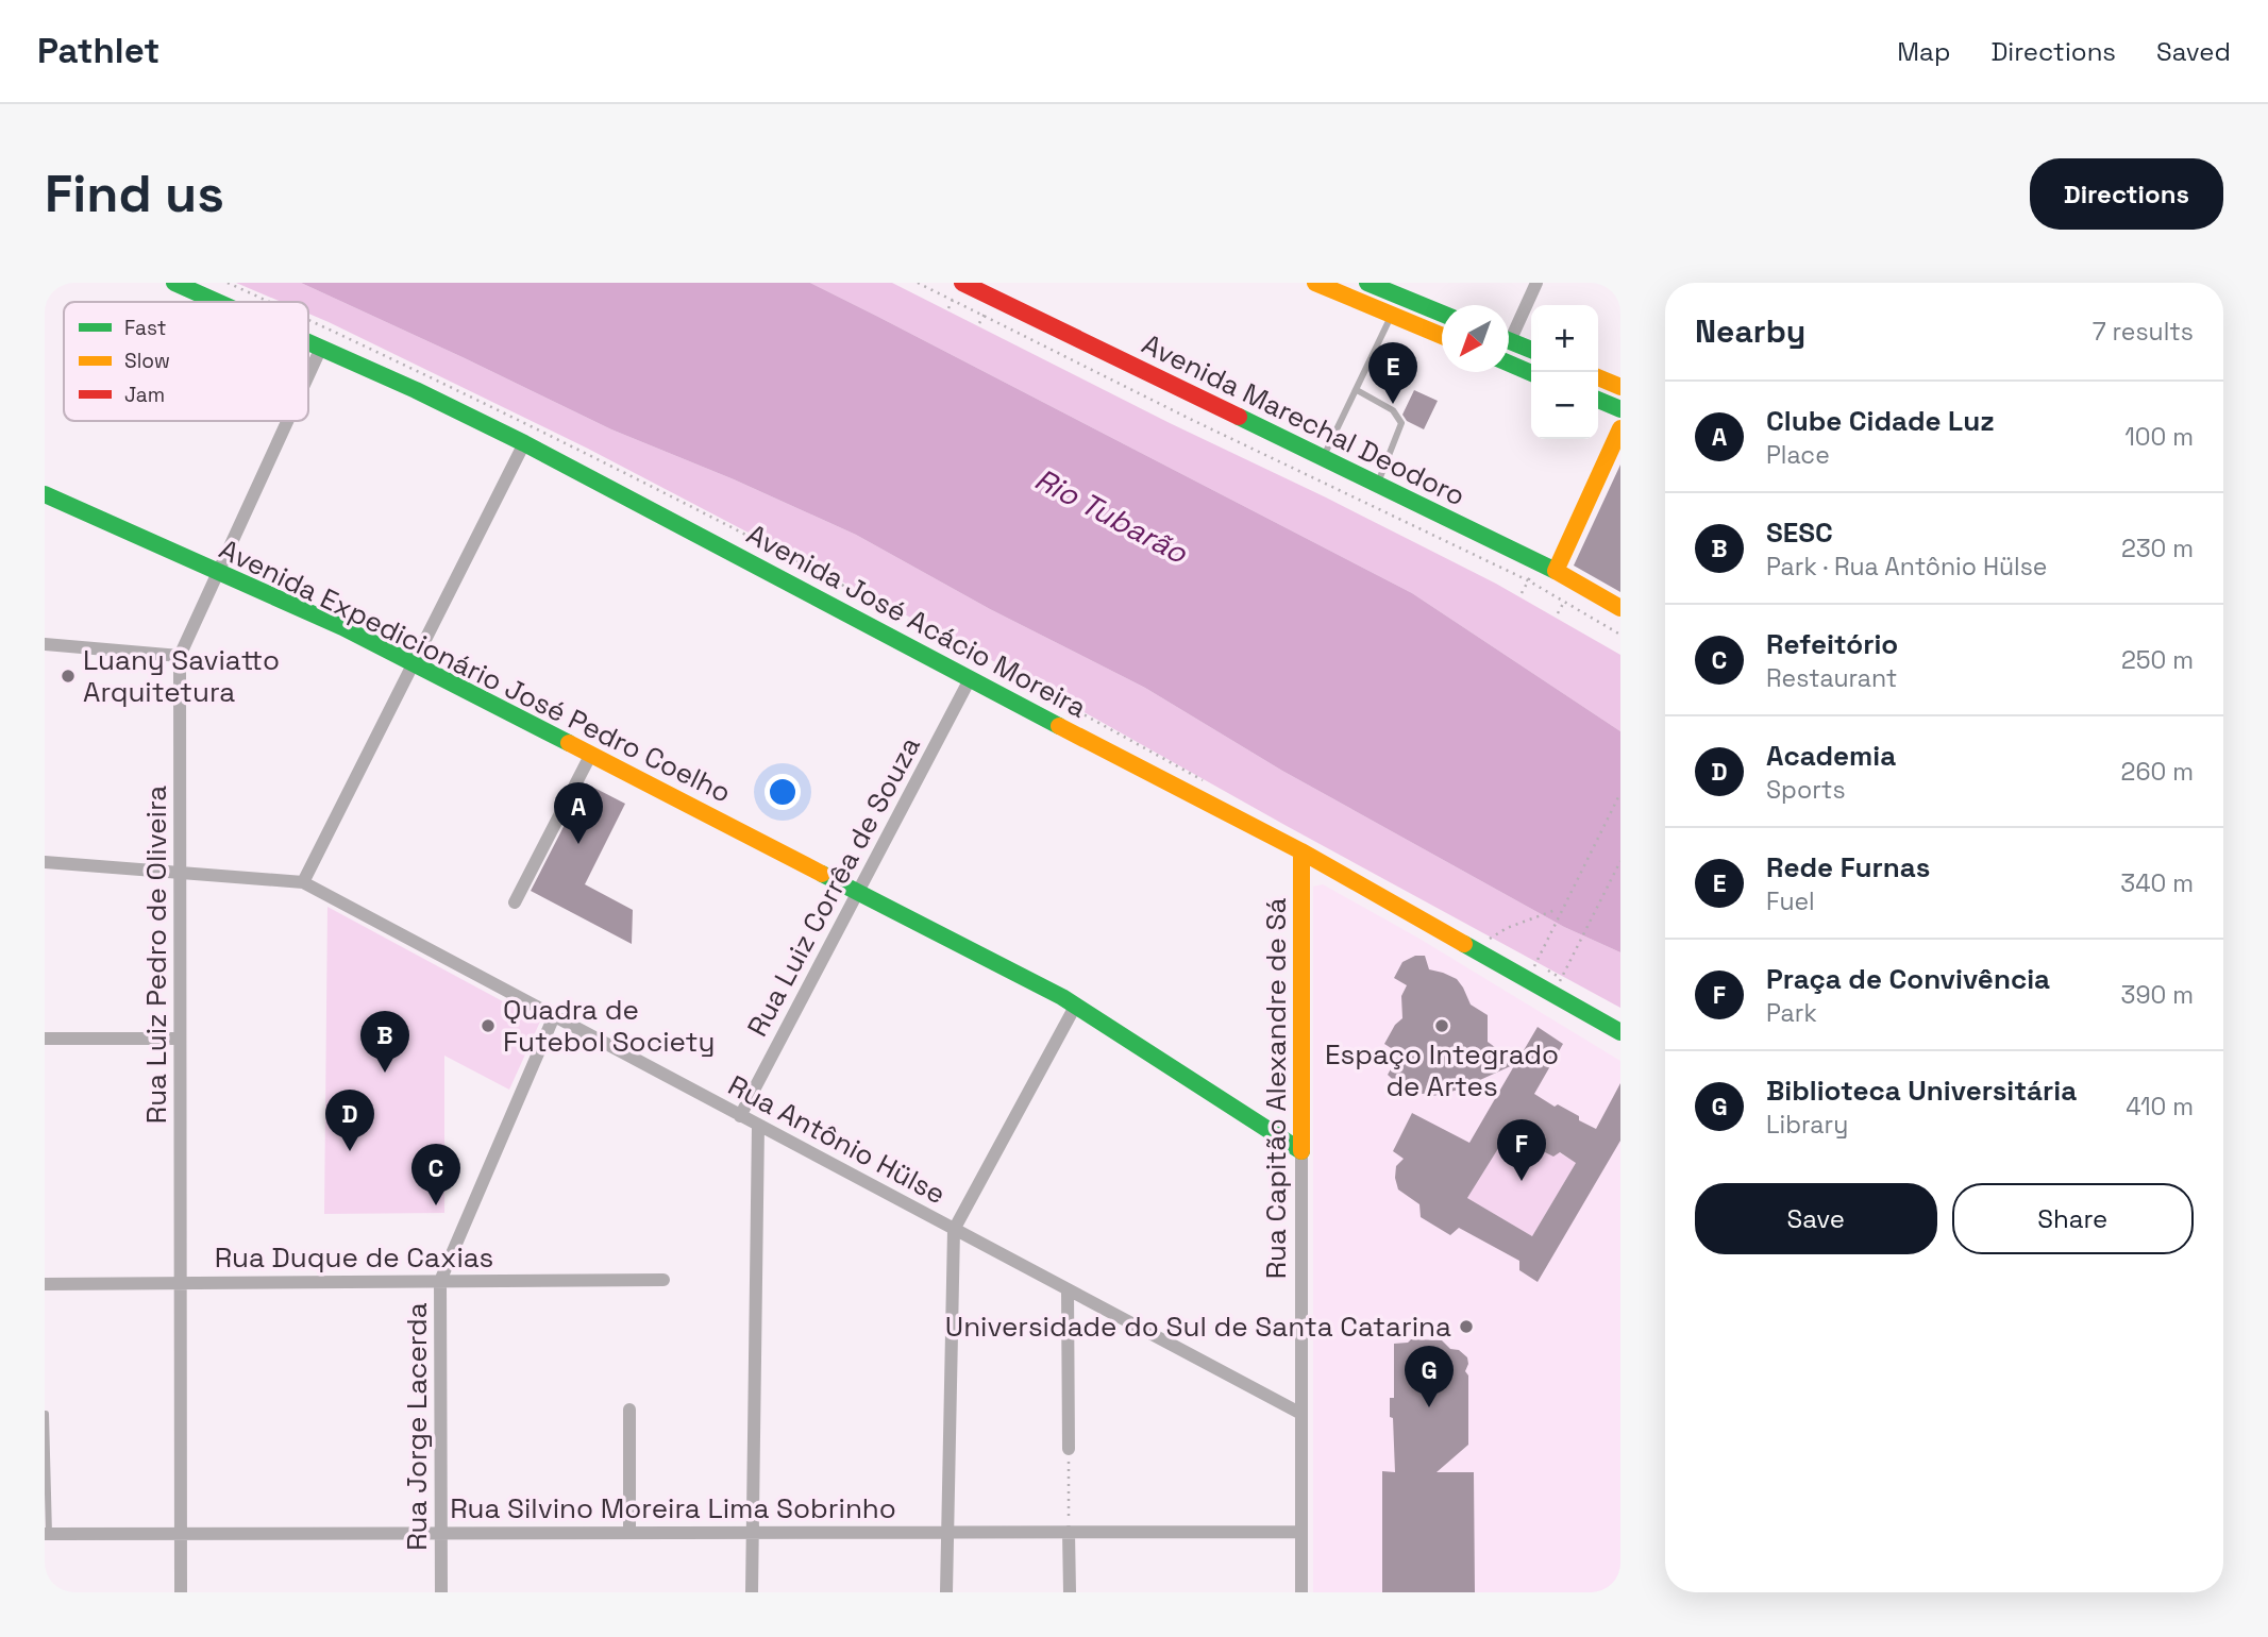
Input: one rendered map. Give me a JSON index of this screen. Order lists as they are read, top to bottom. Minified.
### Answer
{"streets":{"main road":["Avenida Marechal Deodoro","Avenida José Acácio Moreira","Avenida Expedicionário José Pedro Coelho","Rua Capitão Alexandre de Sá"],"street":["Rua Luiz Corrêa de Souza","Rua Luiz Pedro de Oliveira","Rua Antônio Hülse","Rua Duque de Caxias","Rua Jorge Lacerda","Rua Silvino Moreira Lima Sobrinho"]},"crossings":[["Avenida José Acácio Moreira","Rua Luiz Corrêa de Souza"],["Avenida José Acácio Moreira","Rua Luiz Pedro de Oliveira"],["Avenida José Acácio Moreira","Rua Capitão Alexandre de Sá"],["Avenida Expedicionário José Pedro Coelho","Rua Luiz Corrêa de Souza"],["Avenida Expedicionário José Pedro Coelho","Rua Luiz Pedro de Oliveira"],["Avenida Expedicionário José Pedro Coelho","Rua Capitão Alexandre de Sá"],["Rua Luiz Corrêa de Souza","Rua Antônio Hülse"],["Rua Luiz Pedro de Oliveira","Rua Antônio Hülse"],["Rua Luiz Pedro de Oliveira","Rua Duque de Caxias"],["Rua Luiz Pedro de Oliveira","Rua Silvino Moreira Lima Sobrinho"],["Rua Capitão Alexandre de Sá","Rua Antônio Hülse"],["Rua Capitão Alexandre de Sá","Rua Silvino Moreira Lima Sobrinho"],["Rua Antônio Hülse","Rua Jorge Lacerda"],["Rua Duque de Caxias","Rua Jorge Lacerda"],["Rua Jorge Lacerda","Rua Silvino Moreira Lima Sobrinho"]],"water":["Rio Tubarão"],"places":["Luany Saviatto Arquitetura","Quadra de Futebol Society","Espaço Integrado de Artes","Universidade do Sul de Santa Catarina"],"legend":["Fast","Slow","Jam"],"north":"bottom left","page":{"header":"Pathlet","nav":["Map","Directions","Saved"],"buttons":["Directions",["Save","Share"]],"title":"Find us","heading":["Nearby","7 results"],"map_buttons":["+","−"],"pins":["E","A","B","D","F","C","G"],"list":[{"mark":"A","name":"Clube Cidade Luz","note":"Place","value":"100 m"},{"mark":"B","name":"SESC","note":"Park · Rua Antônio Hülse","value":"230 m"},{"mark":"C","name":"Refeitório","note":"Restaurant","value":"250 m"},{"mark":"D","name":"Academia","note":"Sports","value":"260 m"},{"mark":"E","name":"Rede Furnas","note":"Fuel","value":"340 m"},{"mark":"F","name":"Praça de Convivência","note":"Park","value":"390 m"},{"mark":"G","name":"Biblioteca Universitária","note":"Library","value":"410 m"}]}}
